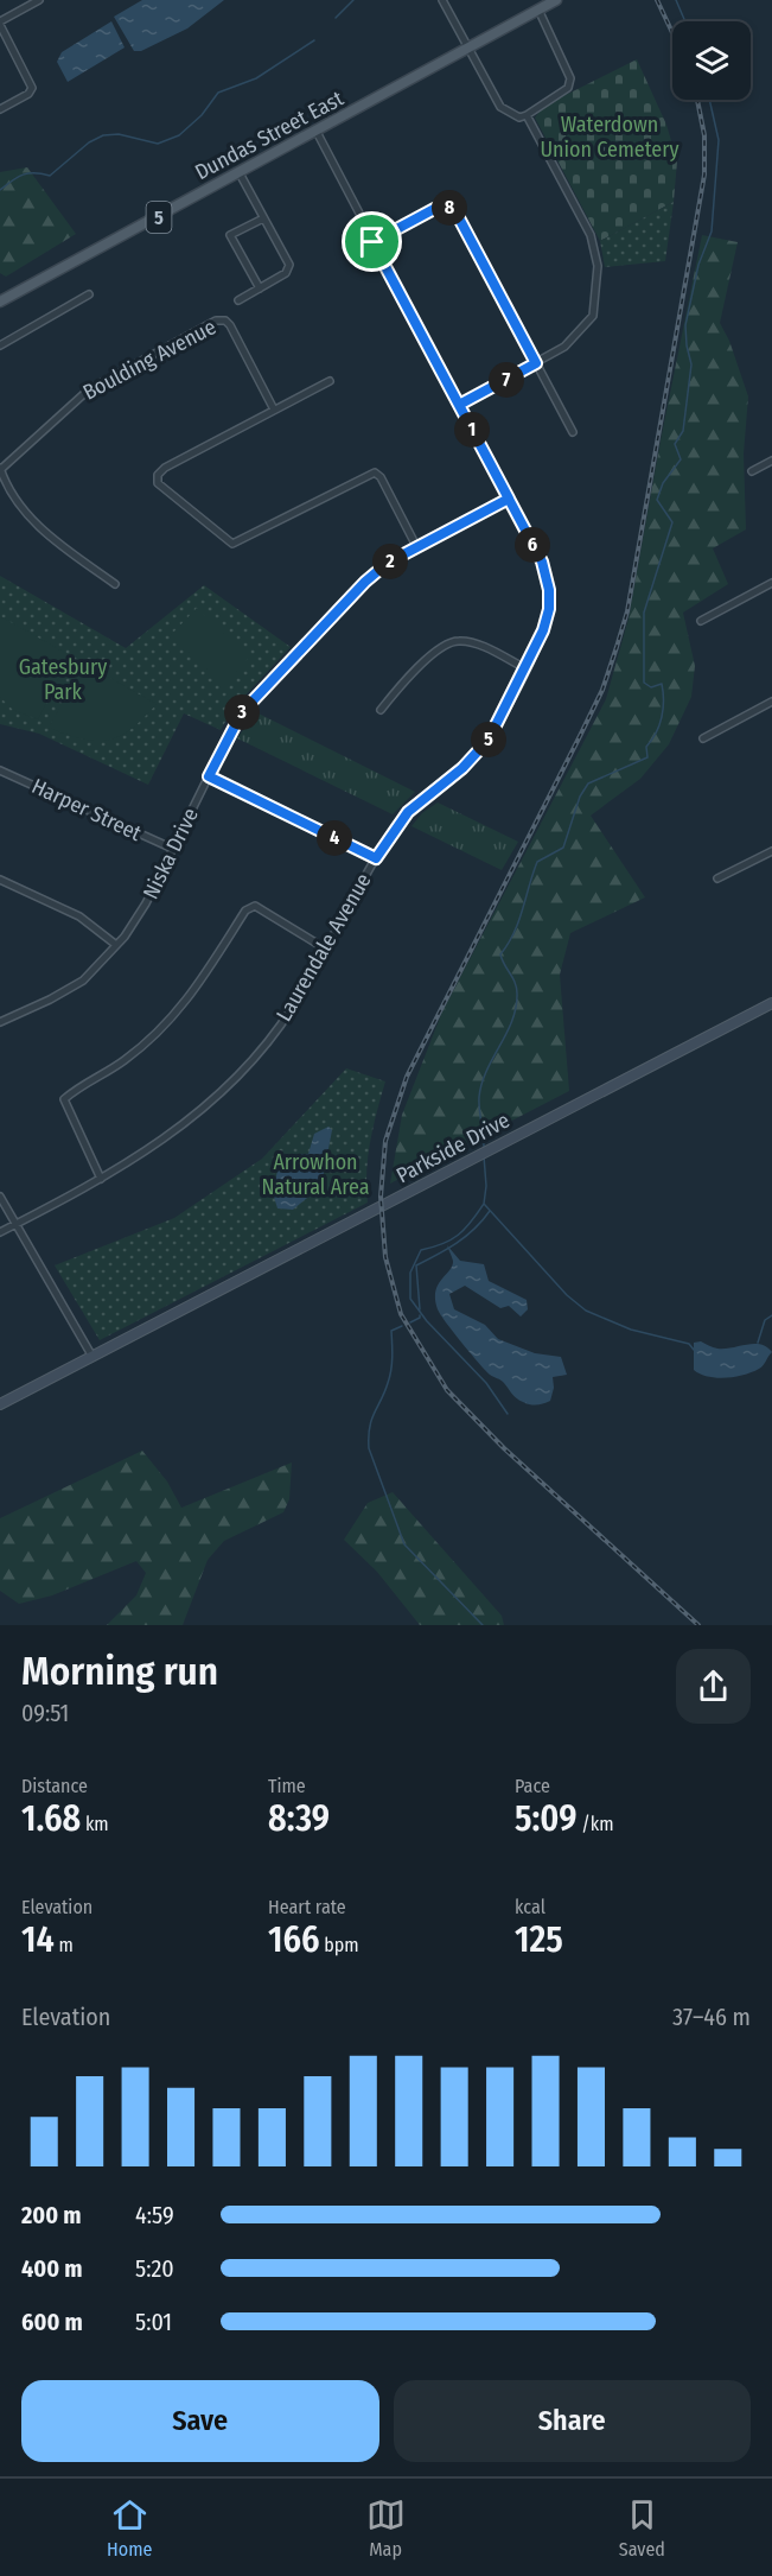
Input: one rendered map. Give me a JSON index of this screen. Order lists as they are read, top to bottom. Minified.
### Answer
{"streets":{"main road":["Dundas Street East","5","Parkside Drive"],"street":["Boulding Avenue","Harper Street","Niska Drive","Laurendale Avenue"]},"crossings":[["Harper Street","Niska Drive"],["Niska Drive","Laurendale Avenue"]],"parks":["Waterdown Union Cemetery","Gatesbury Park","Arrowhon Natural Area"],"page":{"pins":["8","7","1","6","2","3","5","4"],"heading":["Morning run","09:51"],"stats":[["Distance","1.68 km"],["Time","8:39"],["Pace","5:09 /km"],["Elevation","14 m"],["Heart rate","166 bpm"],["kcal","125"]],"chart":["Elevation","37–46 m"],"list":[{"name":"200 m","note":"4:59"},{"name":"400 m","note":"5:20"},{"name":"600 m","note":"5:01"}],"buttons":["Save","Share"],"tabs":["Home","Map","Saved"]}}
